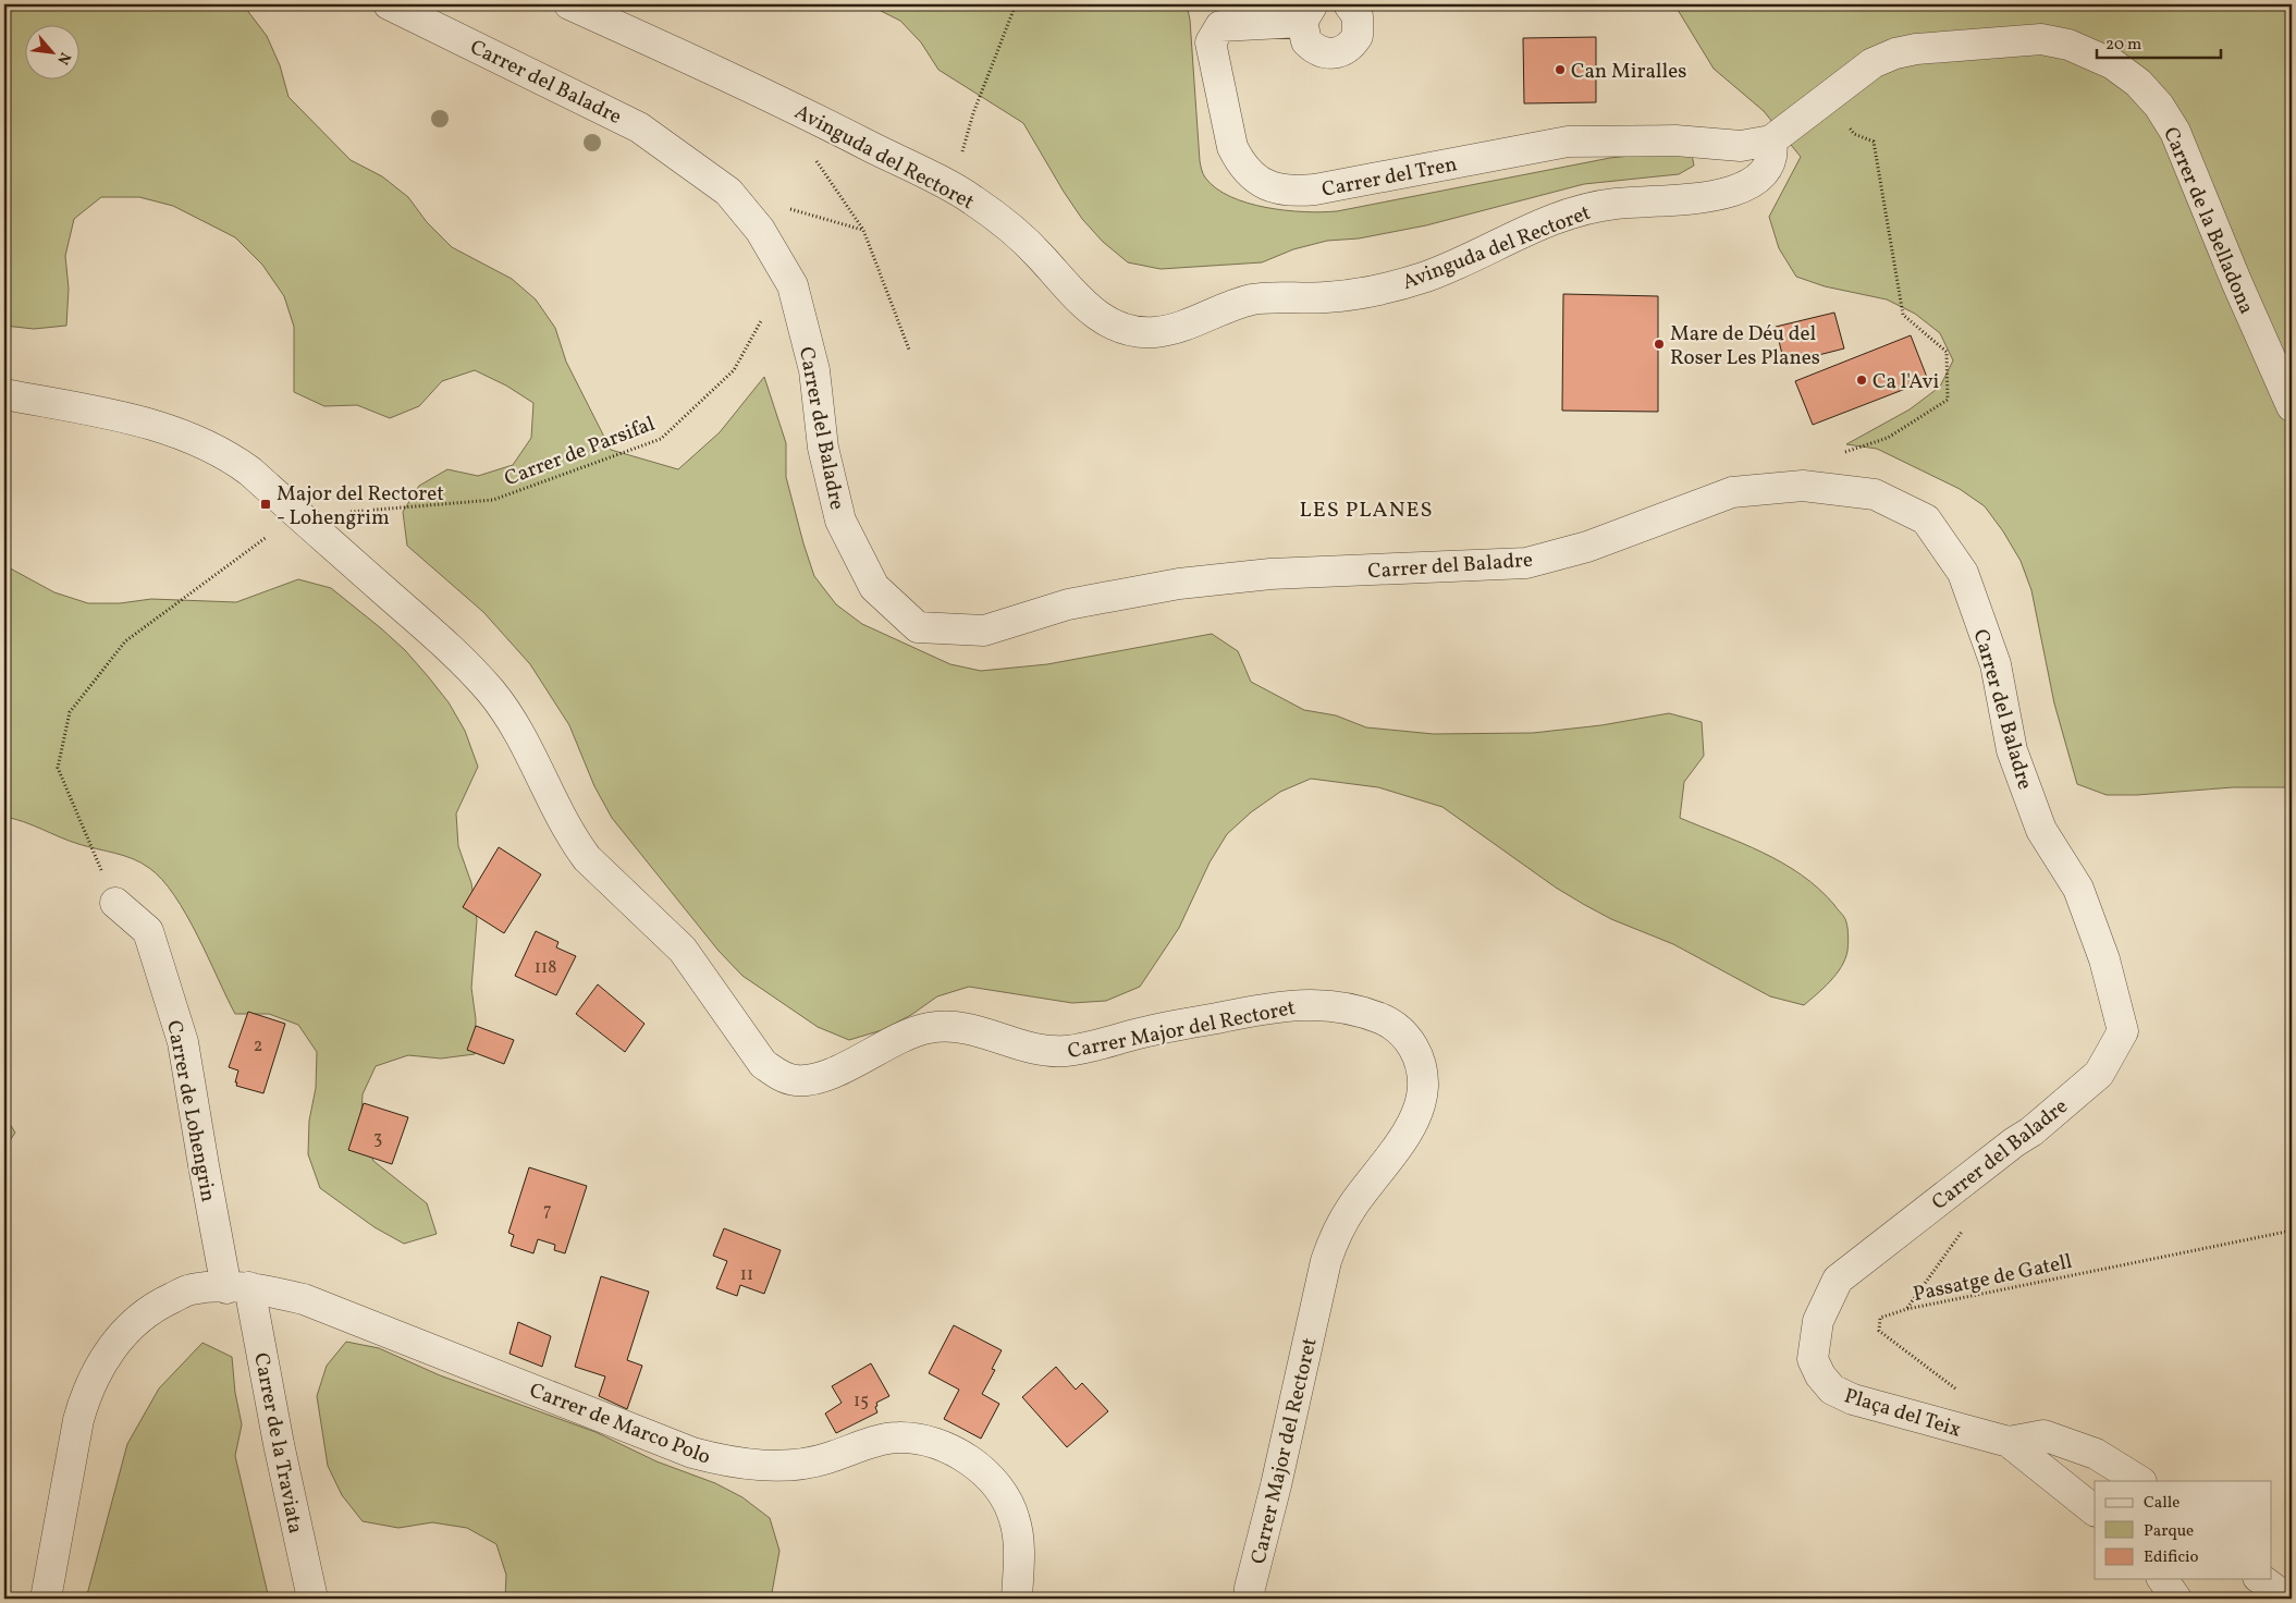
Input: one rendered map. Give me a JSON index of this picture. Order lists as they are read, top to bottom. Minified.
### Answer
{"streets":{"street":["Carrer del Baladre","Avinguda del Rectoret","Carrer del Tren","Carrer de la Belladona","Carrer Major del Rectoret","Carrer de Lohengrin","Plaça del Teix","Carrer de Marco Polo","Carrer de la Traviata"],"path":["Carrer de Parsifal","Passatge de Gatell"]},"crossings":[["Carrer del Baladre","Plaça del Teix"],["Avinguda del Rectoret","Carrer del Tren"],["Avinguda del Rectoret","Carrer de la Belladona"],["Carrer del Tren","Carrer de la Belladona"],["Carrer de Parsifal","Carrer Major del Rectoret"],["Carrer de Lohengrin","Carrer de Marco Polo"],["Carrer de Lohengrin","Carrer de la Traviata"],["Carrer de Marco Polo","Carrer de la Traviata"]],"districts":["LES PLANES"],"places":{"other":["Can Miralles","Mare de Déu del Roser Les Planes","Ca l'Avi"],"transit":["Major del Rectoret - Lohengrim"]},"house_numbers":["118","2","3","7","11","15"],"legend":["Calle","Parque","Edificio"],"scale_bar":"20 m","north":"bottom right"}
